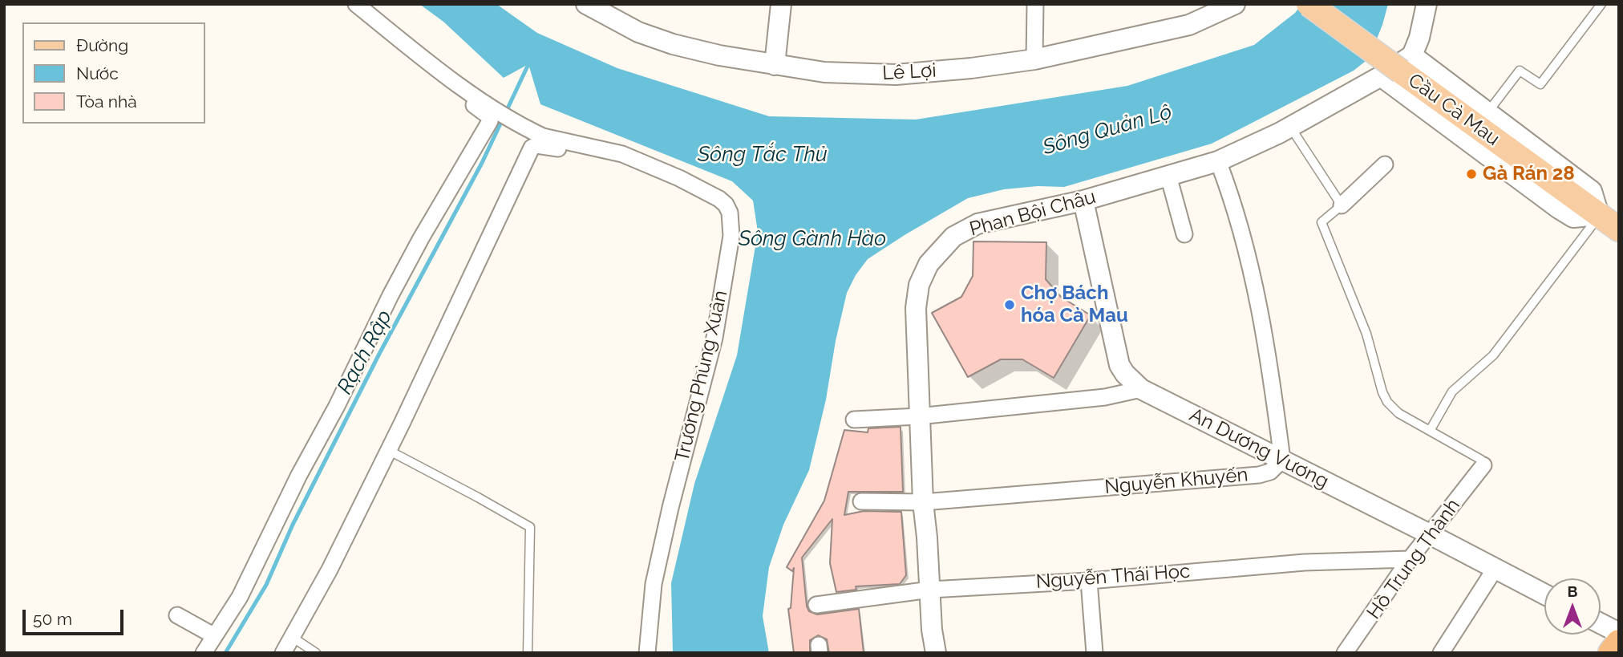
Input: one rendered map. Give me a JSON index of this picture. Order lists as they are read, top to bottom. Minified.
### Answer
{"streets":{"main road":["Cầu Cà Mau"],"street":["Lê Lợi","Phan Bội Châu","Trương Phùng Xuân","An Dương Vương","Nguyễn Khuyến","Hồ Trung Thành","Nguyễn Thái Học"]},"crossings":[["Cầu Cà Mau","Phan Bội Châu"],["Phan Bội Châu","An Dương Vương"],["Phan Bội Châu","Nguyễn Khuyến"],["Phan Bội Châu","Nguyễn Thái Học"],["An Dương Vương","Nguyễn Khuyến"],["An Dương Vương","Hồ Trung Thành"],["Hồ Trung Thành","Nguyễn Thái Học"]],"water":["Sông Quản Lộ","Sông Tắc Thủ","Sông Gành Hào","Rạch Rập"],"places":["Gà Rán 28","Chợ Bách hóa Cà Mau"],"legend":["Đường","Nước","Tòa nhà"],"scale_bar":"50 m","north":"top"}
